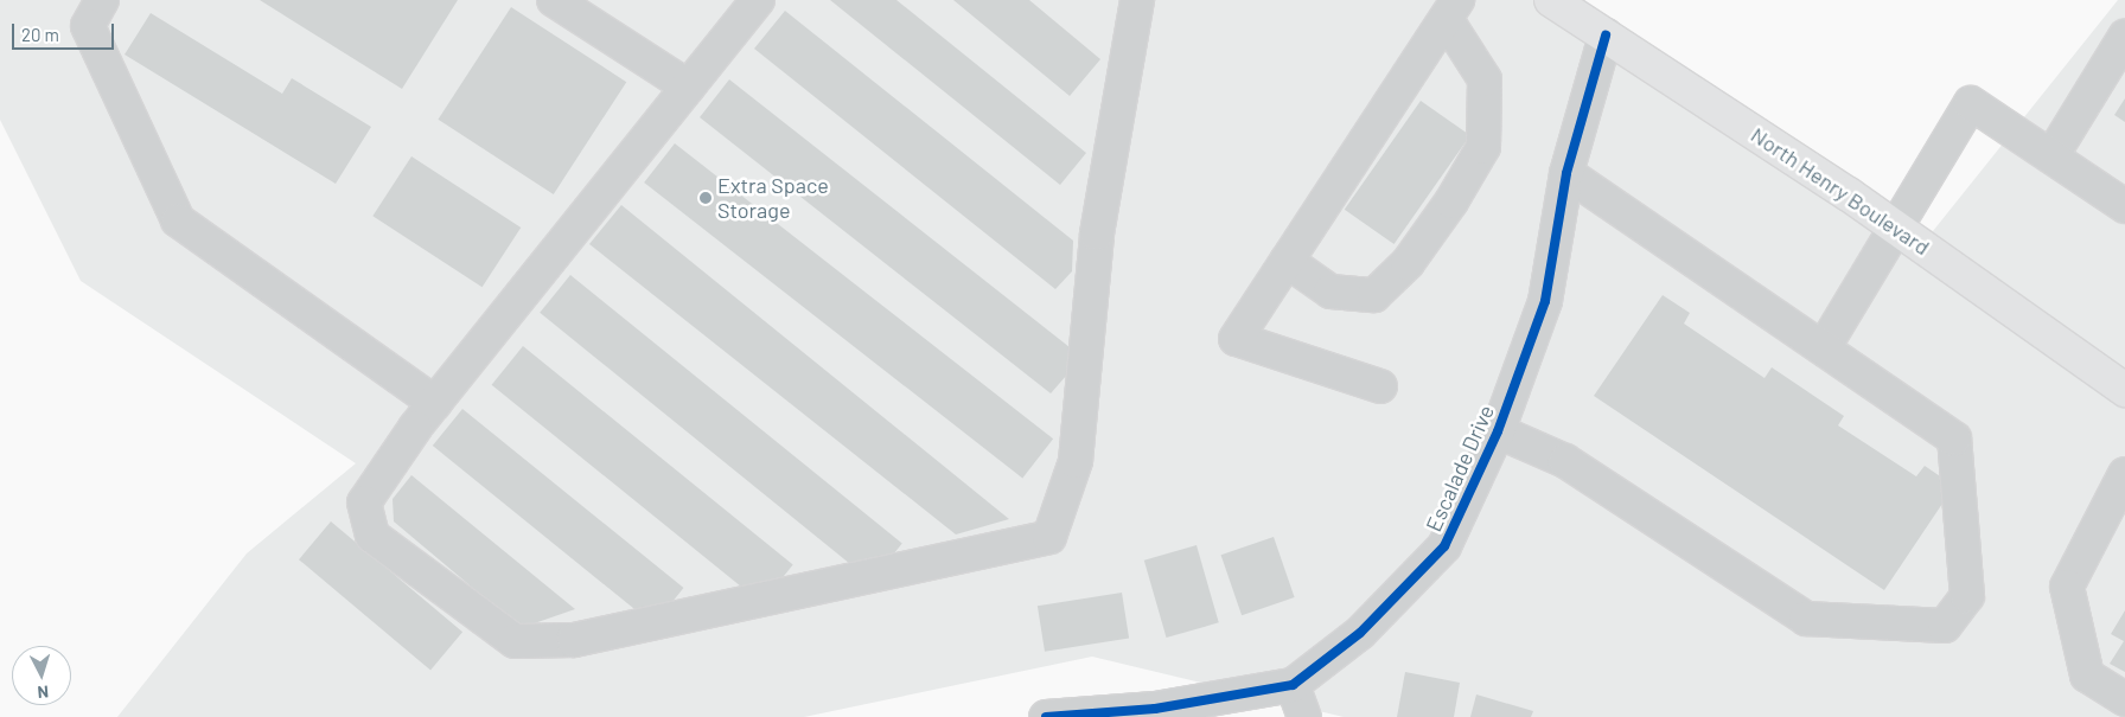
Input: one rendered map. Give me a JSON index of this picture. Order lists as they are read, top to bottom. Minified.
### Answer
{"streets":{"highway":["North Henry Boulevard"],"street":["Escalade Drive"]},"crossings":[["North Henry Boulevard","Escalade Drive"]],"places":["Extra Space Storage"],"scale_bar":"20 m","north":"bottom"}
